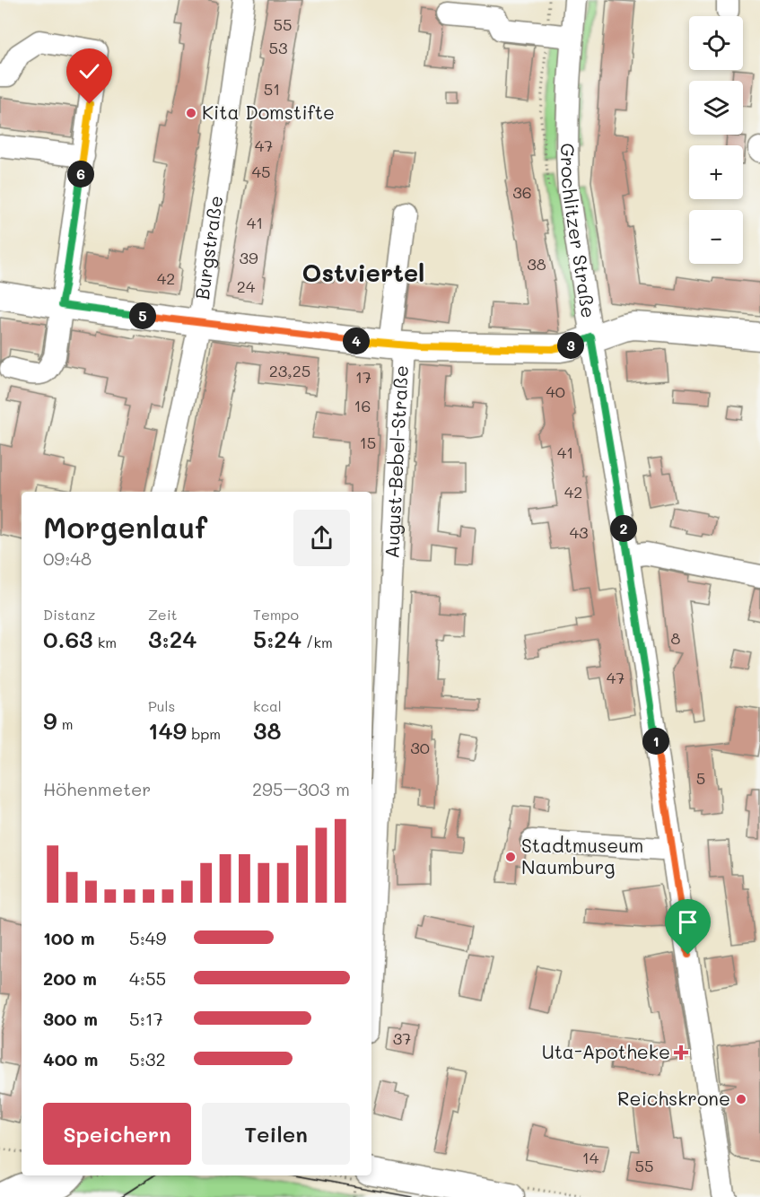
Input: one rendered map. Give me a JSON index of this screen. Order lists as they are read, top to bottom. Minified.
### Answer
{"streets":{"street":["Grochlitzer Straße","Burgstraße","August-Bebel-Straße"]},"districts":["Ostviertel"],"places":{"other":["Kita Domstifte","Stadtmuseum Naumburg","Reichskrone"],"health":["Uta-Apotheke"]},"house_numbers":["55","53","51","47","45","36","41","39","38","42","24","23,25","17","40","16","15","41","42","43","8","47","30","5","37","14","55"],"page":{"map_buttons":["+","−"],"pins":["6","5","4","3","2","1"],"heading":["Morgenlauf","09:48"],"stats":[["Distanz","0.63 km"],["Zeit","3:24"],["Tempo","5:24 /km"],["9 m"],["Puls","149 bpm"],["kcal","38"]],"chart":["Höhenmeter","295–303 m"],"list":[{"name":"100 m","note":"5:49"},{"name":"200 m","note":"4:55"},{"name":"300 m","note":"5:17"},{"name":"400 m","note":"5:32"}],"buttons":["Speichern","Teilen"]}}
